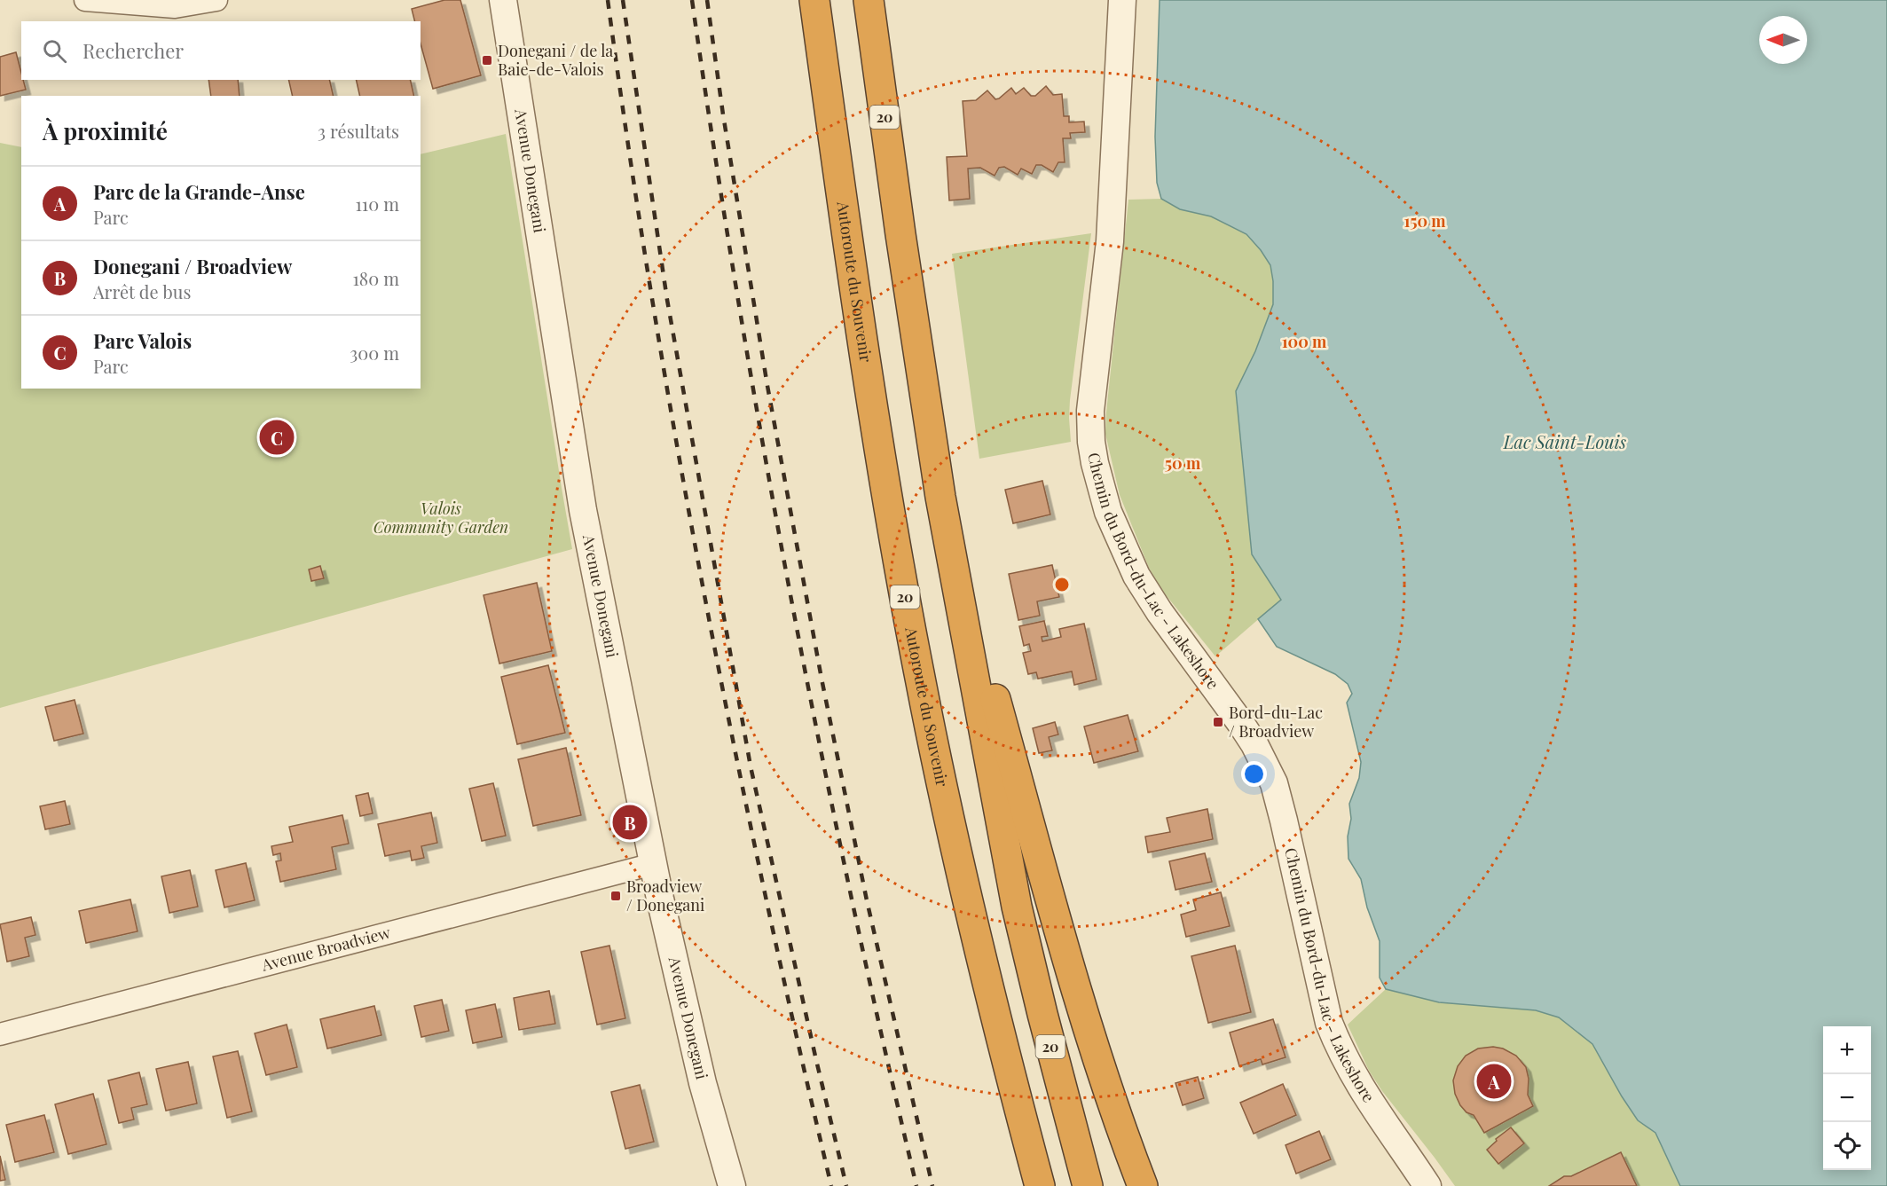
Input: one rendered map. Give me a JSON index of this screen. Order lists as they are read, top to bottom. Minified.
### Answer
{"streets":{"highway":["20","Autoroute du Souvenir"],"street":["Avenue Donegani","Chemin du Bord-du-Lac - Lakeshore","Avenue Broadview"]},"crossings":[["Avenue Donegani","Avenue Broadview"]],"water":["Lac Saint-Louis"],"parks":["Valois Community Garden"],"places":{"transit":["Donegani / de la Baie-de-Valois","Bord-du-Lac / Broadview","Broadview / Donegani"]},"north":"left","page":{"search":"Rechercher","heading":["À proximité","3 résultats"],"list":[{"mark":"A","name":"Parc de la Grande-Anse","note":"Parc","value":"110 m"},{"mark":"B","name":"Donegani / Broadview","note":"Arrêt de bus","value":"180 m"},{"mark":"C","name":"Parc Valois","note":"Parc","value":"300 m"}],"pins":["C","B","A"],"map_buttons":["+","−"]},"rings":["150 m","100 m","50 m"]}
